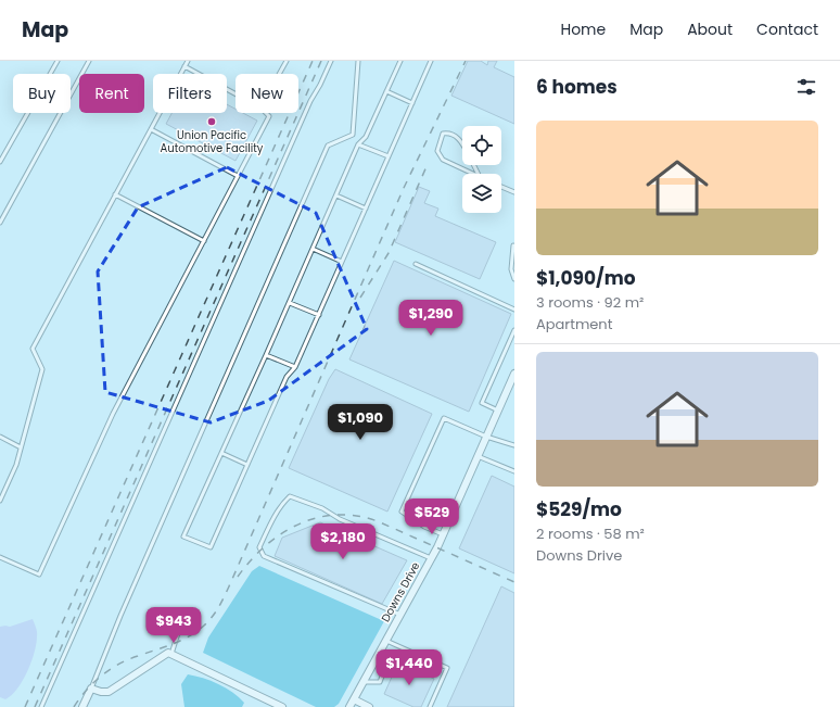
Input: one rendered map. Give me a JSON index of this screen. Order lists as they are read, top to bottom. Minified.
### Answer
{"streets":{"street":["Downs Drive"]},"places":["Union Pacific Automotive Facility"],"page":{"header":"Map","nav":["Home","Map","About","Contact"],"heading":"6 homes","chip":["Buy","Rent","Filters","New"],"list":[{"name":"$1,090/mo","note":"3 rooms · 92 m² · Apartment"},{"name":"$529/mo","note":"2 rooms · 58 m² · Downs Drive"}],"price":["$1,290","$1,090","$529","$2,180","$943","$1,440"]}}
